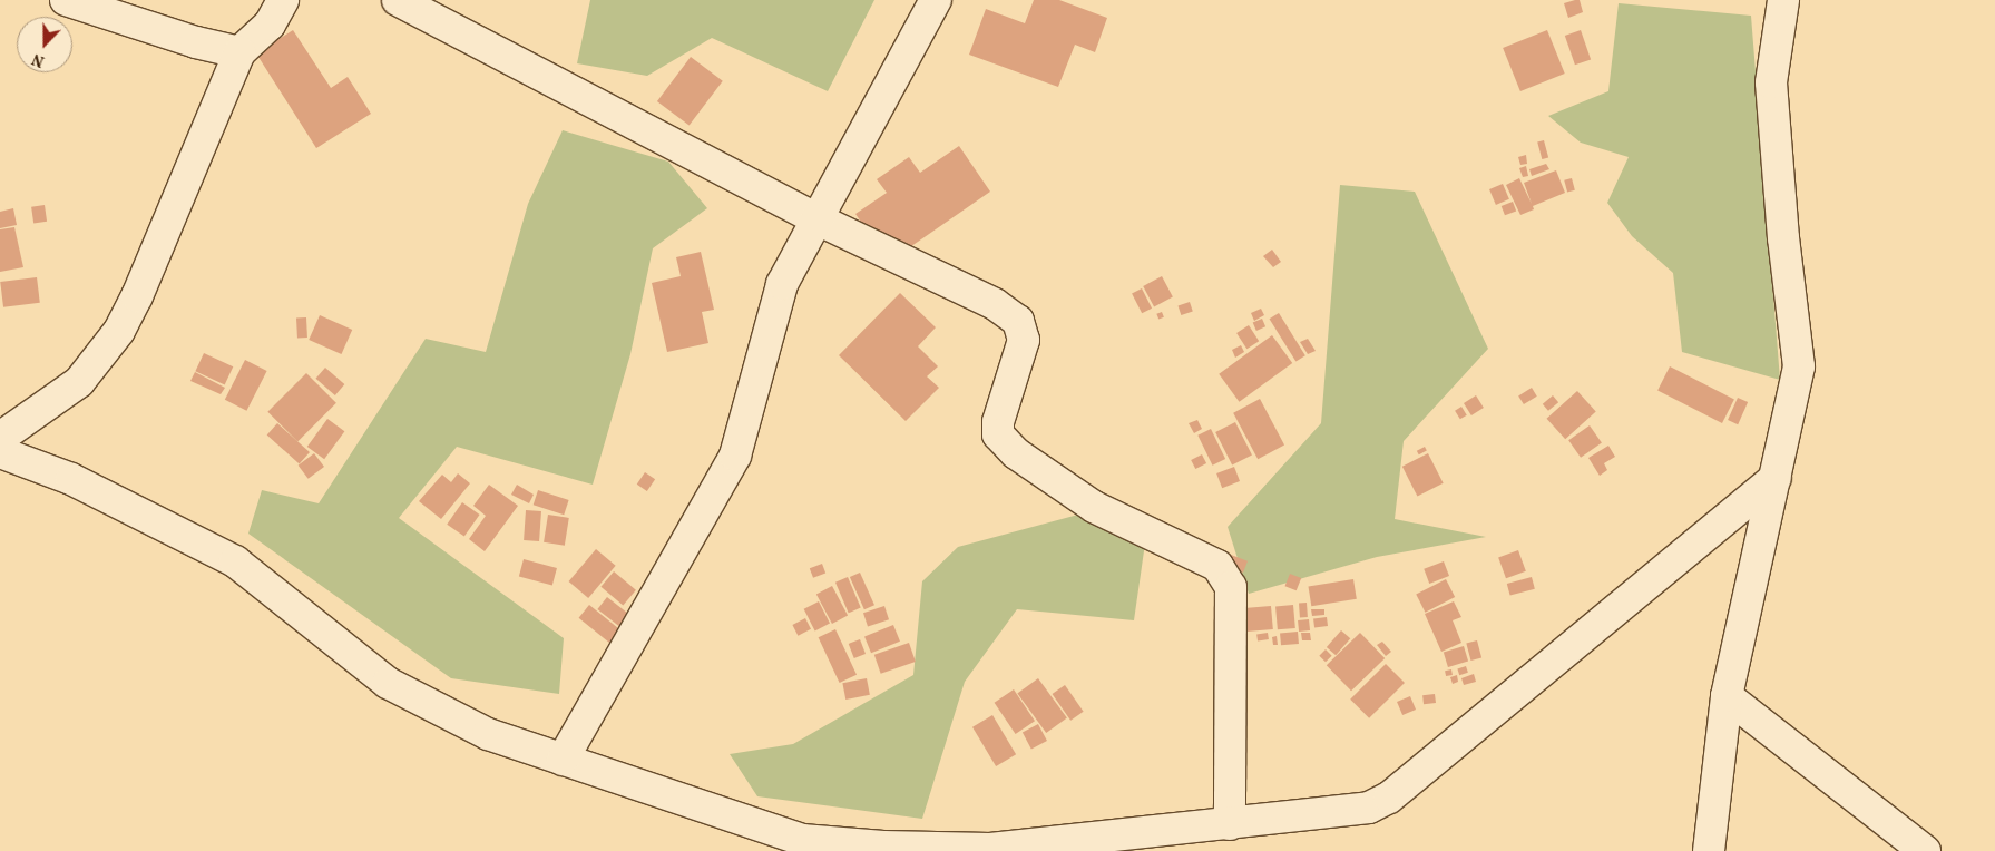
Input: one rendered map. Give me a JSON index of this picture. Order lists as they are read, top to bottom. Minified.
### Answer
{"north":"bottom"}
